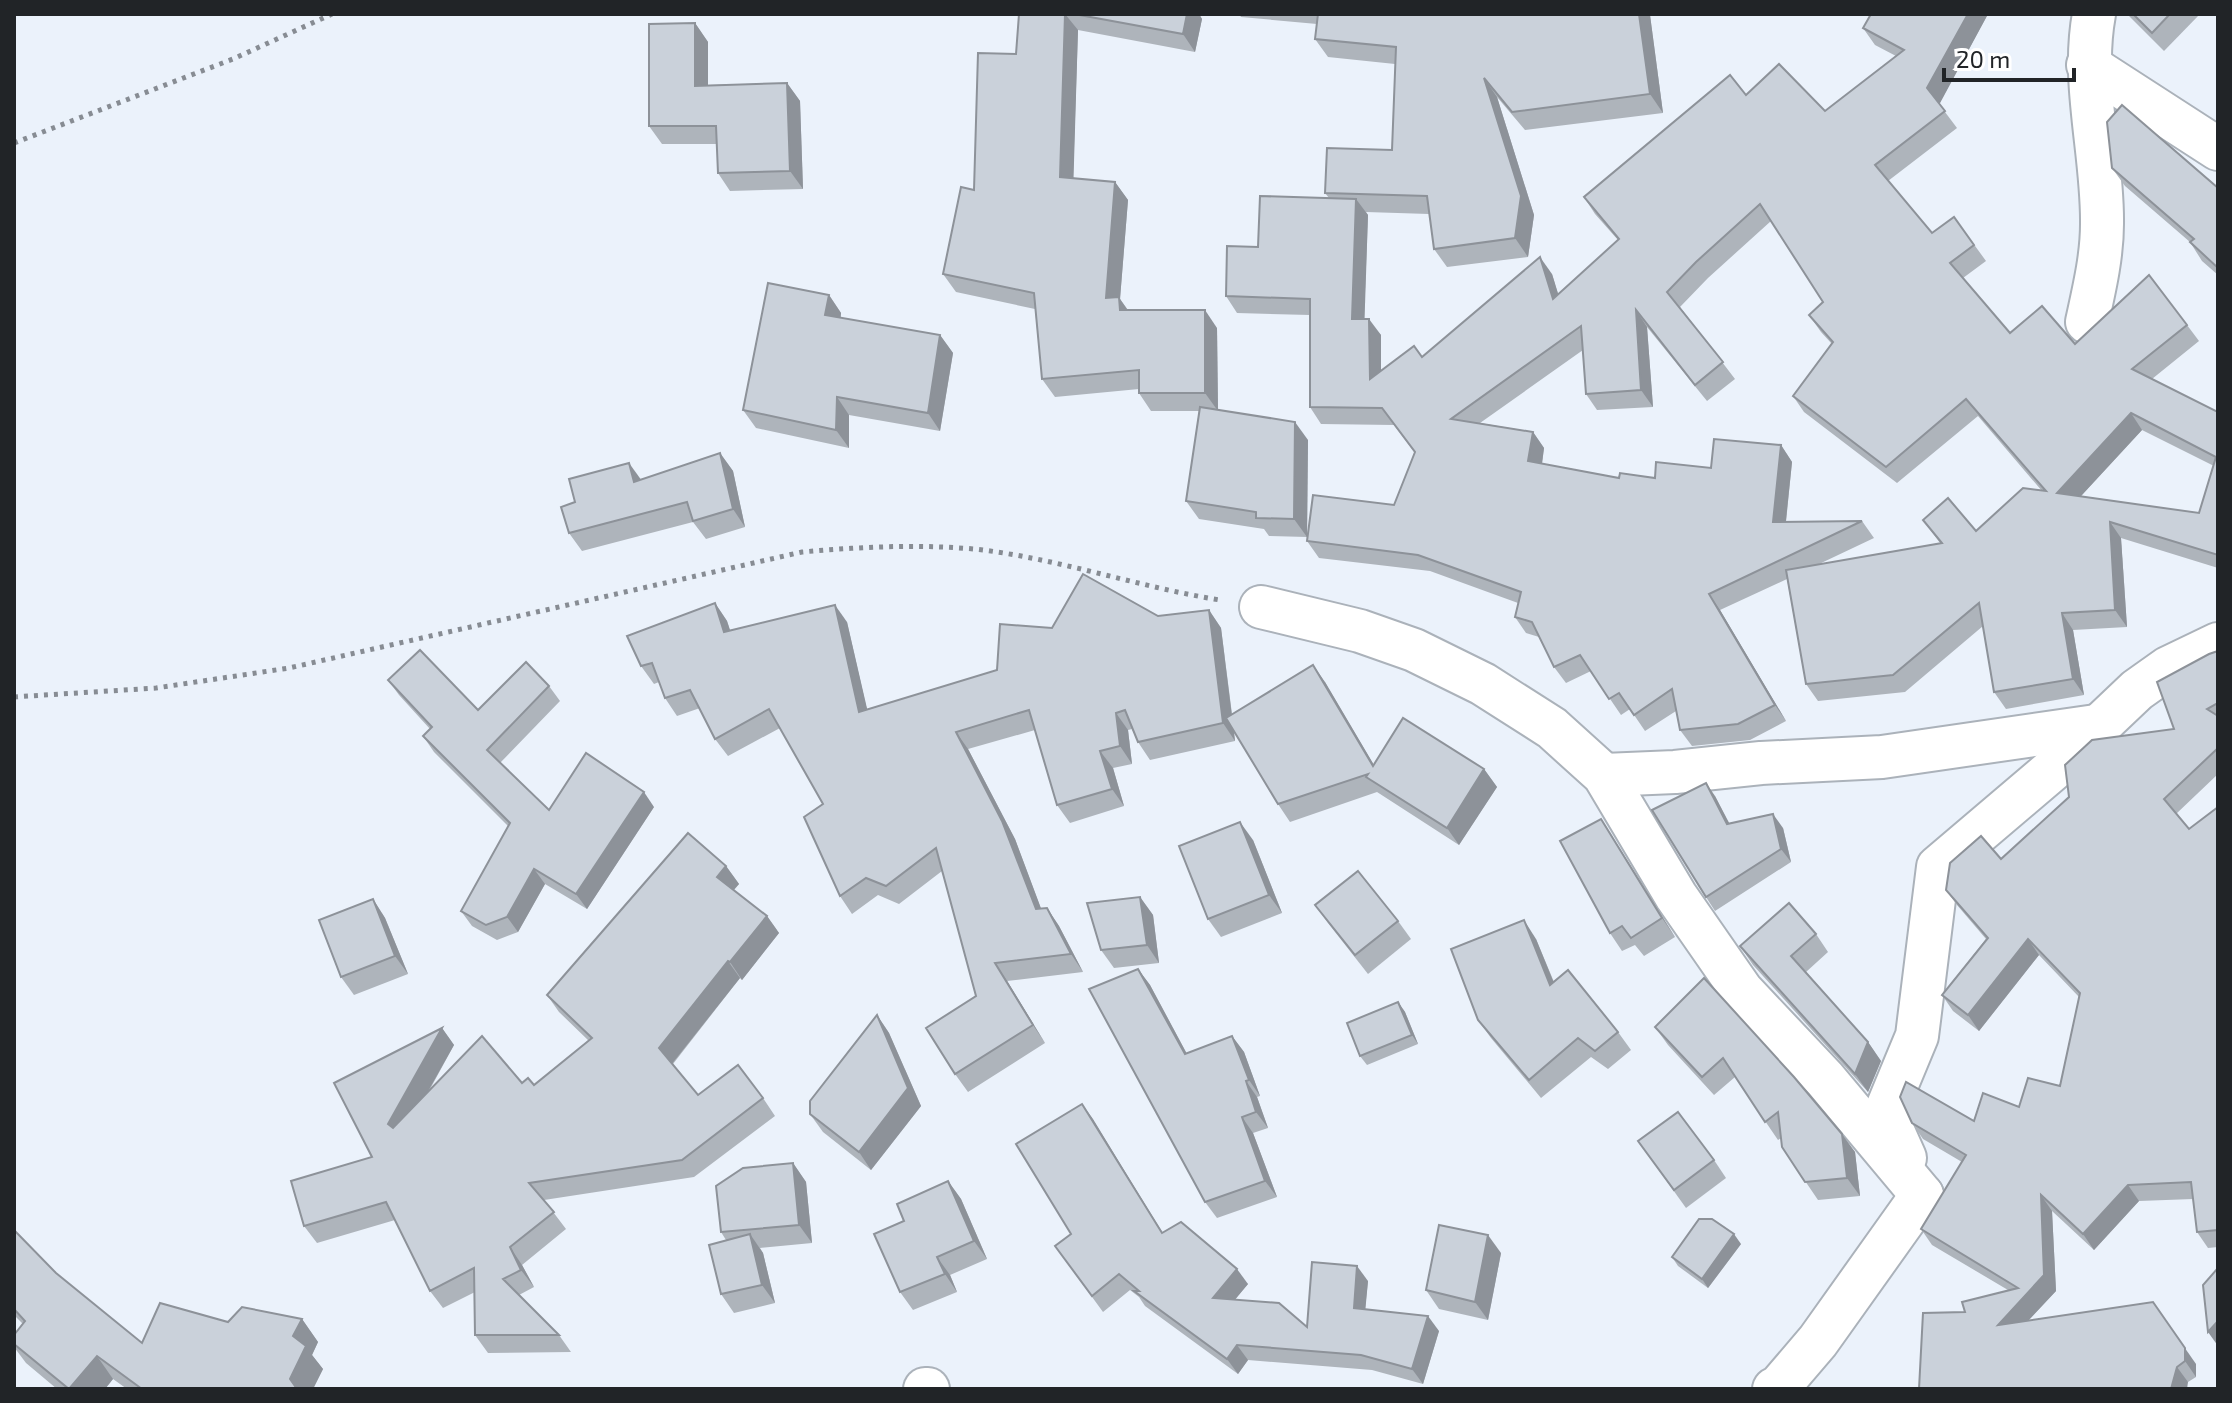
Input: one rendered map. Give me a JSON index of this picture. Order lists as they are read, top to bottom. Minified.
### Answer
{"scale_bar":"20 m"}
